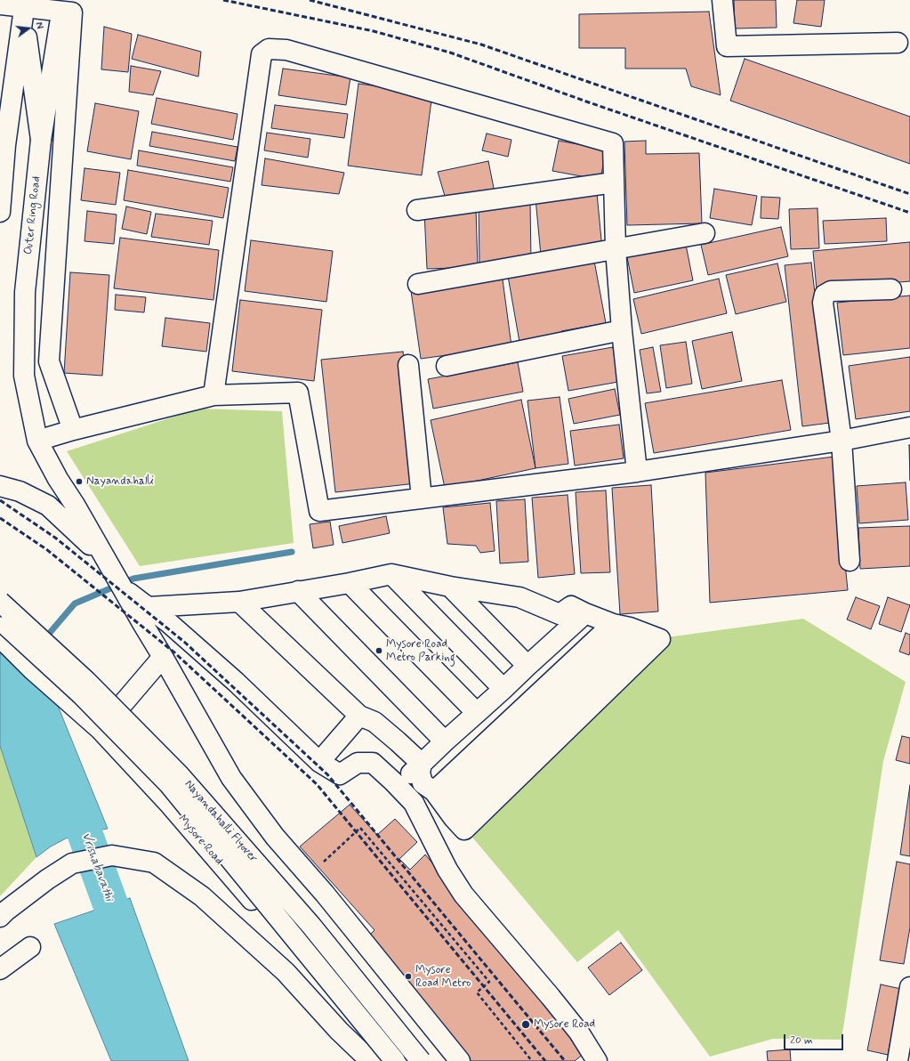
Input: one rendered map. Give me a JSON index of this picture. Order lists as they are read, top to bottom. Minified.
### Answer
{"streets":{"main road":["Outer Ring Road","Nayandahalli Flyover","Mysore Road"]},"water":["Vrishabavathi"],"places":["Nayandahalli","Mysore Road Metro Parking","Mysore Road Metro","Mysore Road"],"scale_bar":"20 m","north":"right"}
